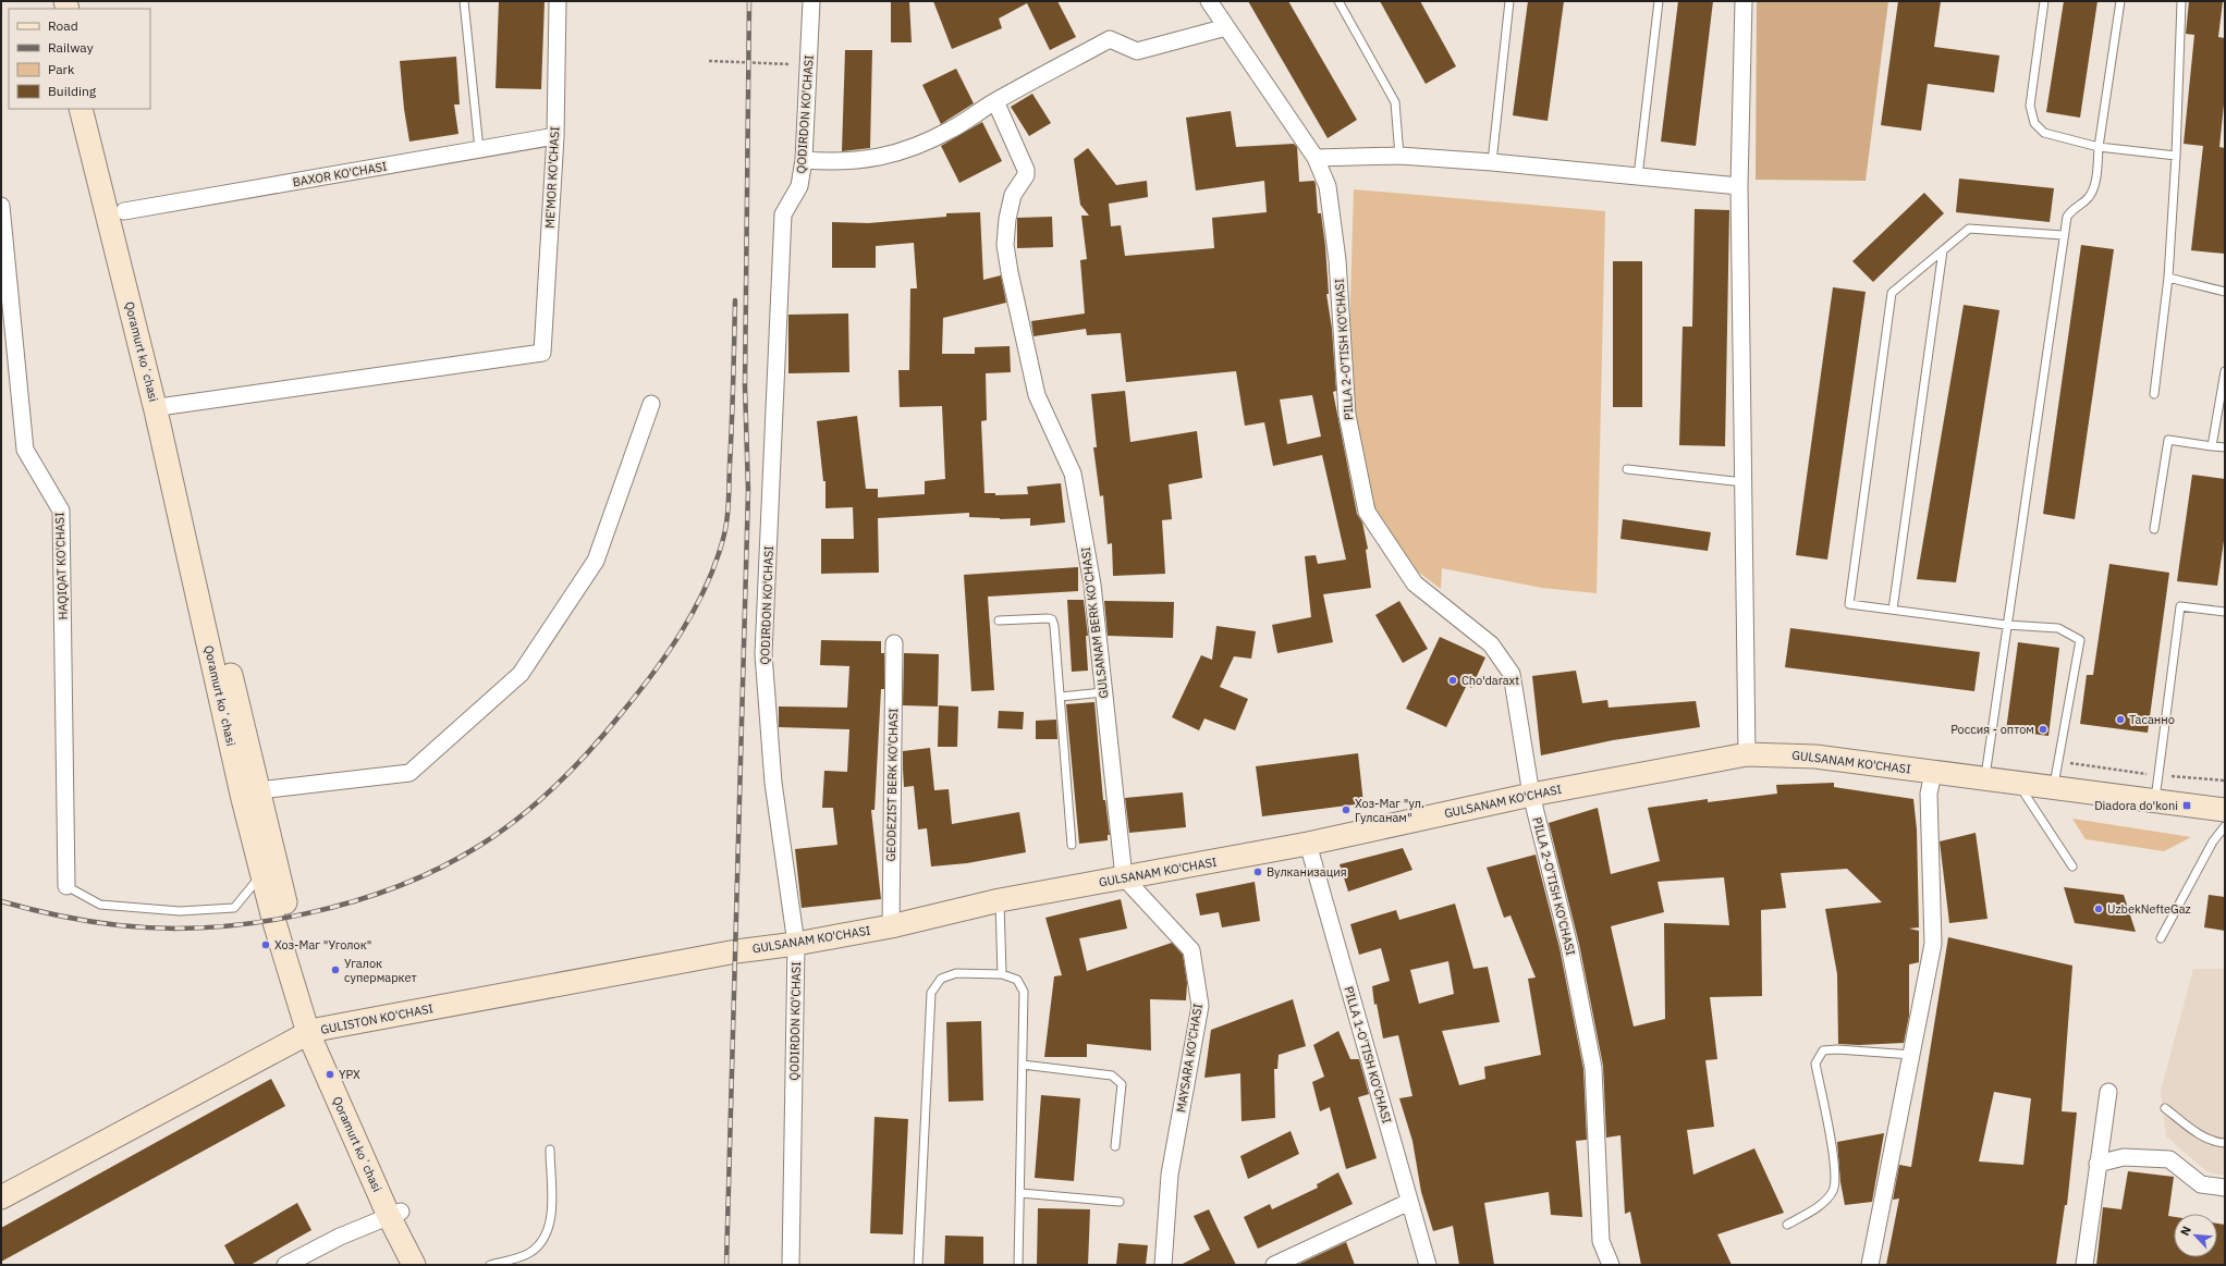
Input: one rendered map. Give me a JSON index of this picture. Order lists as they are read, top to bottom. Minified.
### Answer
{"streets":{"main road":["Qoramurt koʻchasi","GULSANAM KO'CHASI","GULISTON KO'CHASI"],"street":["QODIRDON KO'CHASI","BAXOR KO'CHASI","ME'MOR KO'CHASI","PILLA 2-O'TISH KO'CHASI","HAQIQAT KO'CHASI","GULSANAM BERK KO'CHASI","GEODEZIST BERK KO'CHASI","PILLA 1-O'TISH KO'CHASI","MAYSARA KO'CHASI"]},"crossings":[["QODIRDON KO'CHASI","GULSANAM KO'CHASI"],["BAXOR KO'CHASI","ME'MOR KO'CHASI"],["BAXOR KO'CHASI","Qoramurt koʻchasi"],["ME'MOR KO'CHASI","Qoramurt koʻchasi"],["PILLA 2-O'TISH KO'CHASI","GULSANAM KO'CHASI"],["Qoramurt koʻchasi","GULISTON KO'CHASI"],["GULSANAM BERK KO'CHASI","GULSANAM KO'CHASI"],["GULSANAM BERK KO'CHASI","MAYSARA KO'CHASI"],["GULSANAM KO'CHASI","GEODEZIST BERK KO'CHASI"],["GULSANAM KO'CHASI","GULISTON KO'CHASI"],["GULSANAM KO'CHASI","PILLA 1-O'TISH KO'CHASI"],["GULSANAM KO'CHASI","MAYSARA KO'CHASI"]],"places":{"other":["Cho'daraxt","Тасанно","Россия - оптом","Хоз-Маг \"ул. Гулсанам\"","Вулканизация","UzbekNefteGaz","Хоз-Маг \"Уголок\"","Угалок супермаркет","YPX"],"transit":["Diadora do'koni"]},"legend":["Road","Railway","Park","Building"],"north":"top left"}
